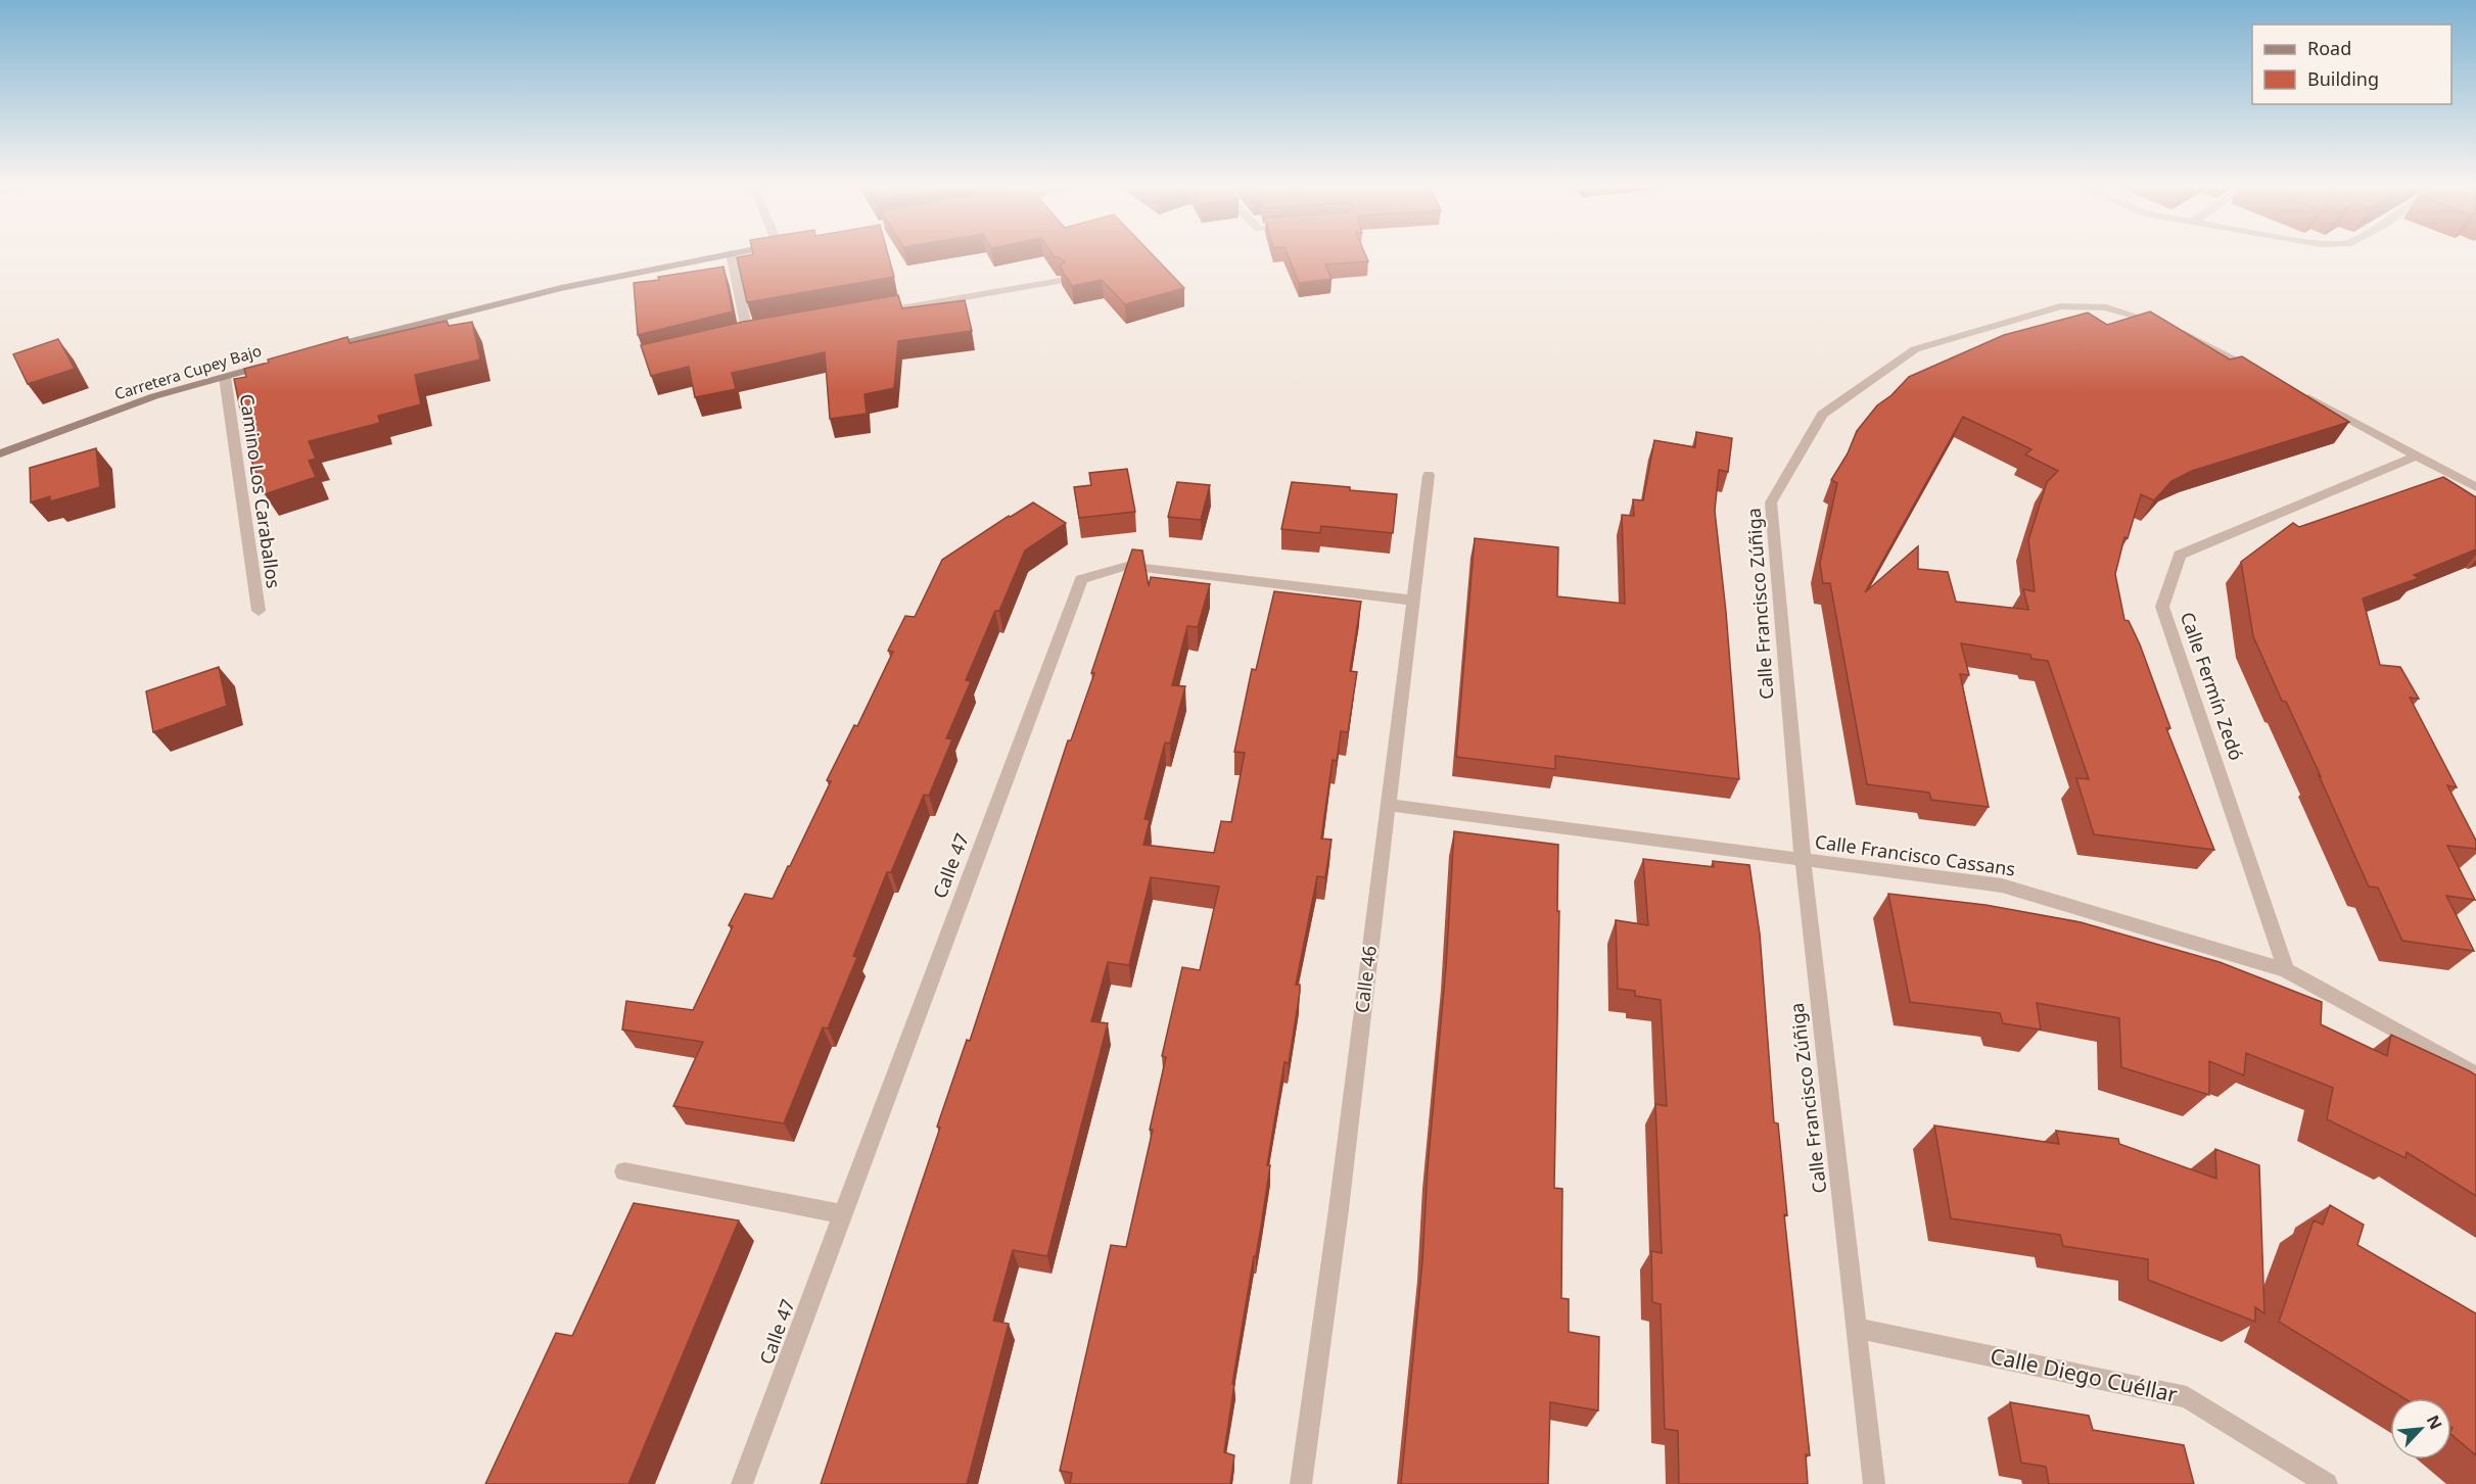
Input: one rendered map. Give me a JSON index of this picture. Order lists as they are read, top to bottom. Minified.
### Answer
{"streets":{"street":["Carretera Cupey Bajo","Camino Los Caraballos","Calle Francisco Zúñiga","Calle Fermín Zedó","Calle Francisco Cassans","Calle 47","Calle 46","Calle Diego Cuéllar"]},"crossings":[["Carretera Cupey Bajo","Camino Los Caraballos"],["Calle Francisco Zúñiga","Calle Francisco Cassans"],["Calle Francisco Zúñiga","Calle Diego Cuéllar"],["Calle Fermín Zedó","Calle Francisco Cassans"],["Calle Francisco Cassans","Calle 46"],["Calle 47","Calle 46"]],"legend":["Road","Building"],"north":"top right"}
